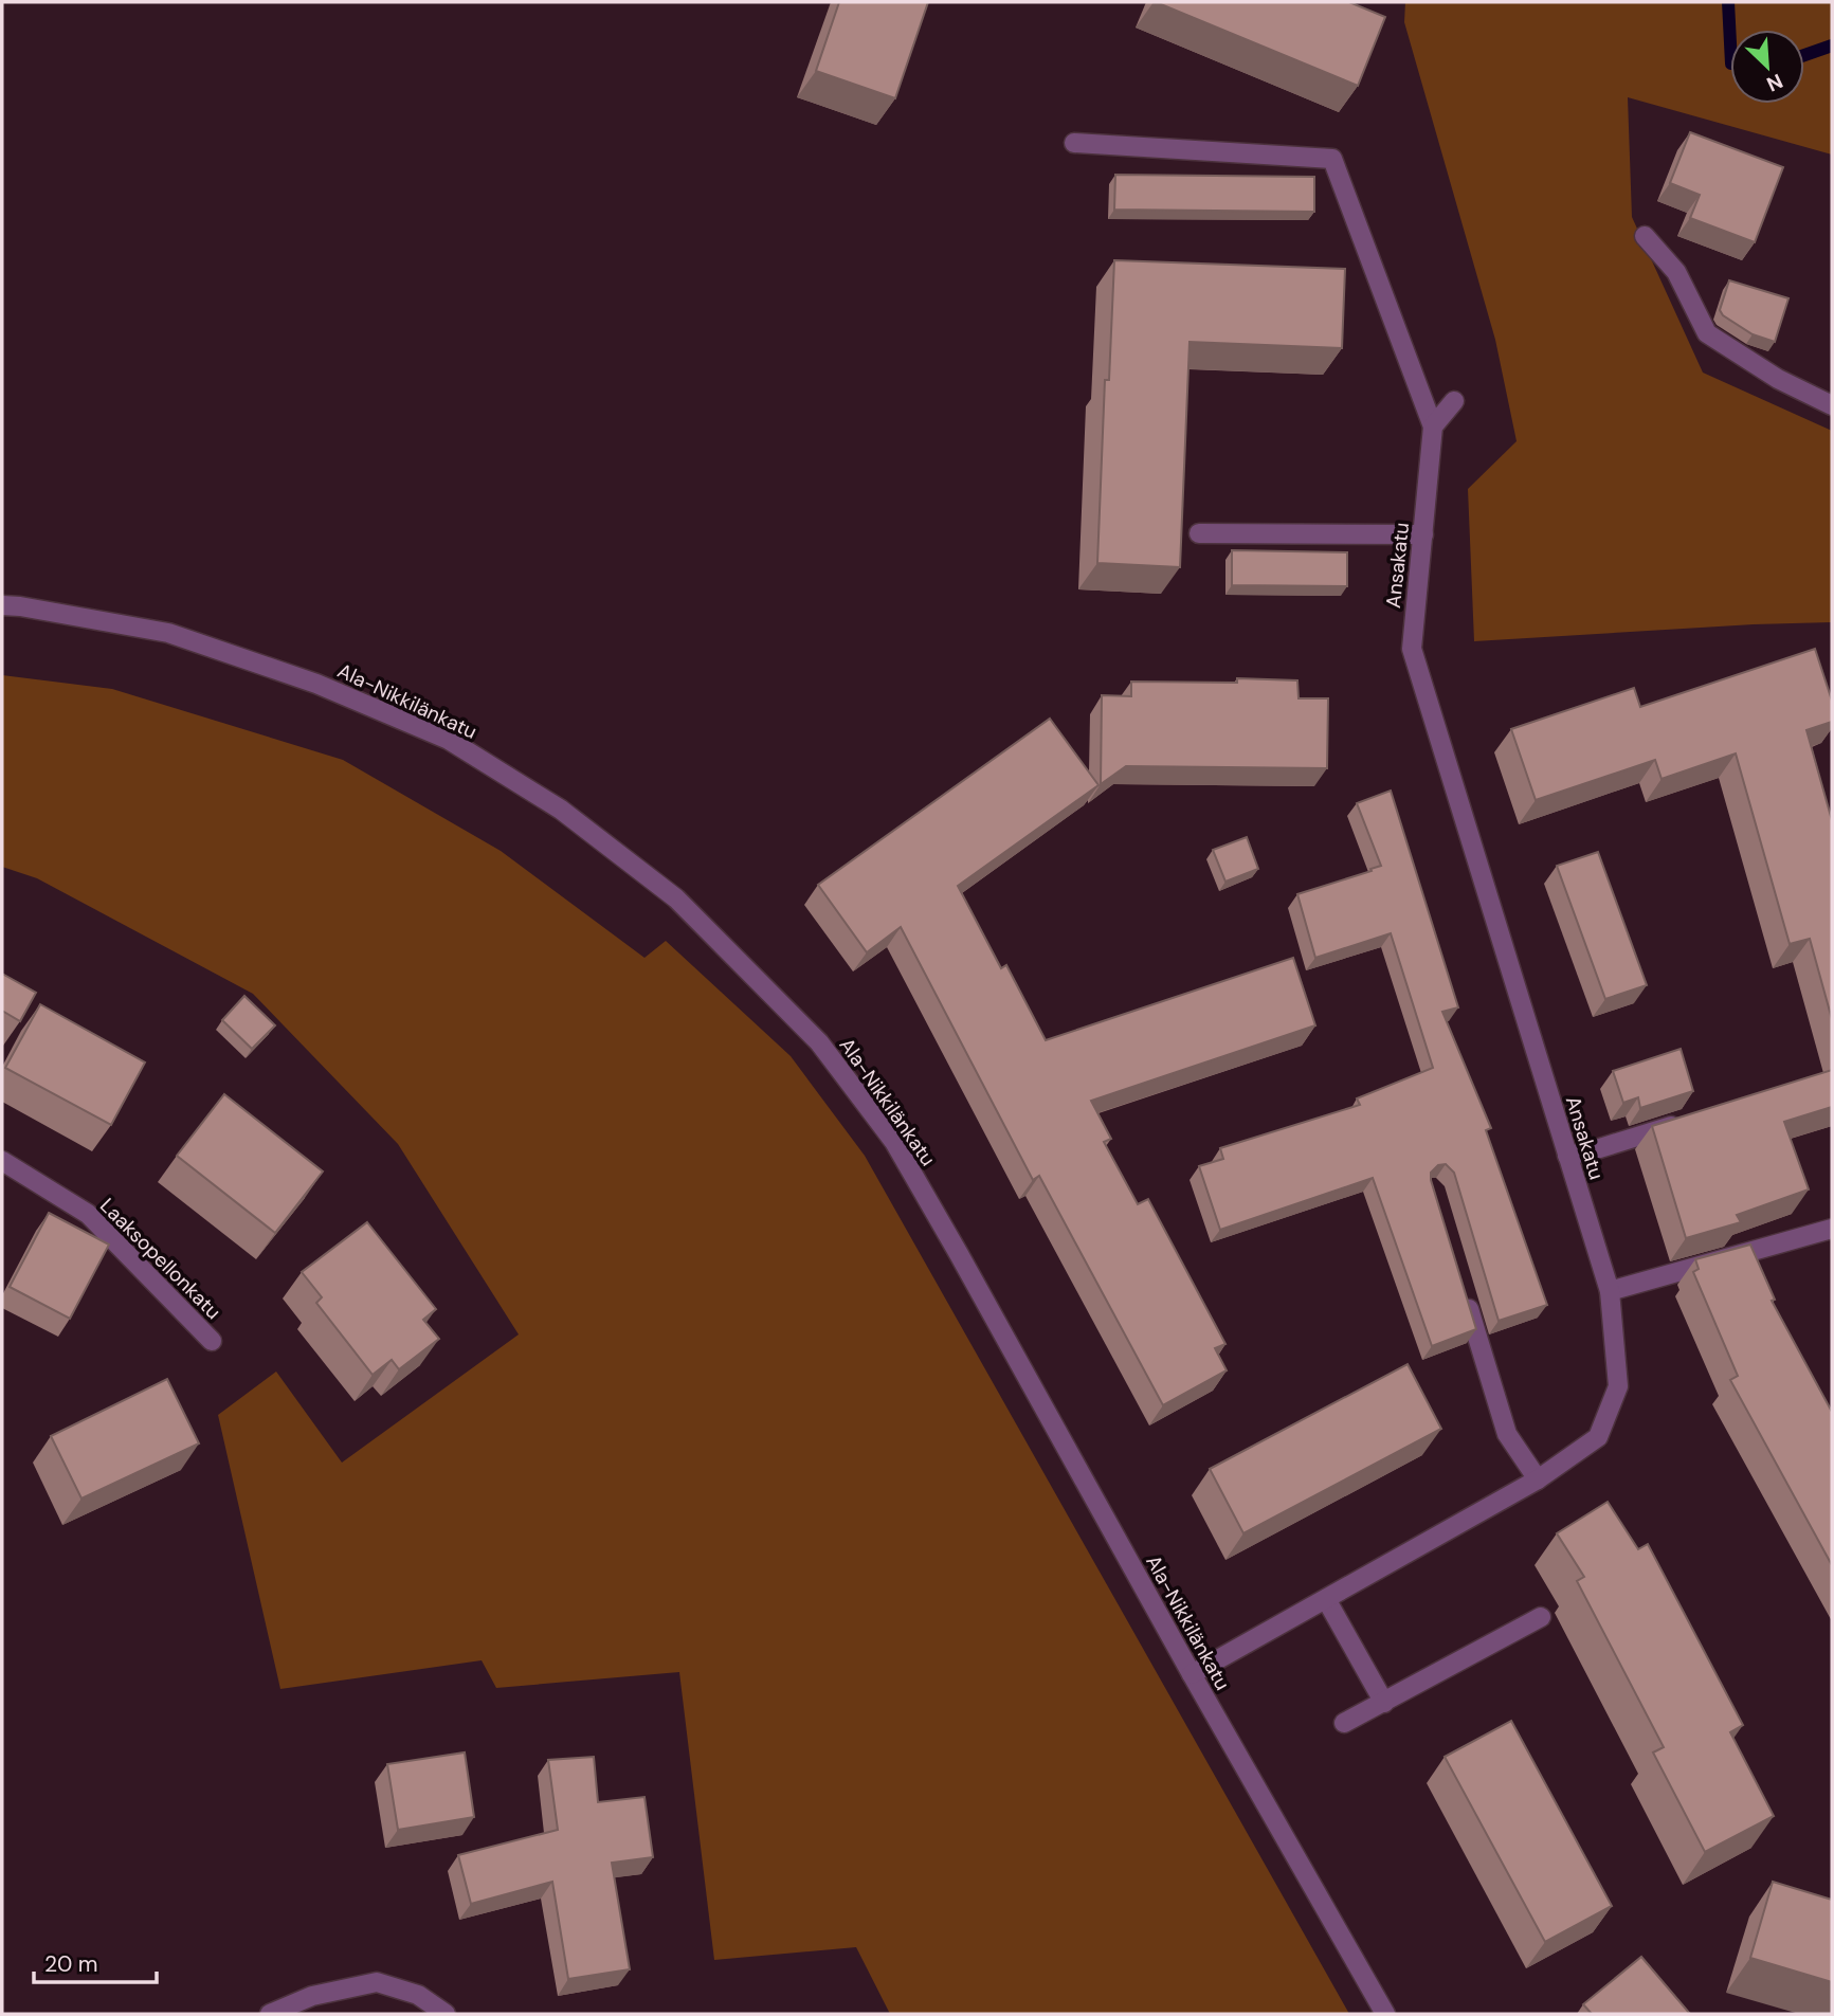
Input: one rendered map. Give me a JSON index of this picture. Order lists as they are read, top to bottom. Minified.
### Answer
{"streets":{"street":["Ansakatu","Ala-Nikkilänkatu","Laaksopellonkatu"]},"crossings":[["Ansakatu","Ala-Nikkilänkatu"]],"scale_bar":"20 m","north":"bottom right"}
